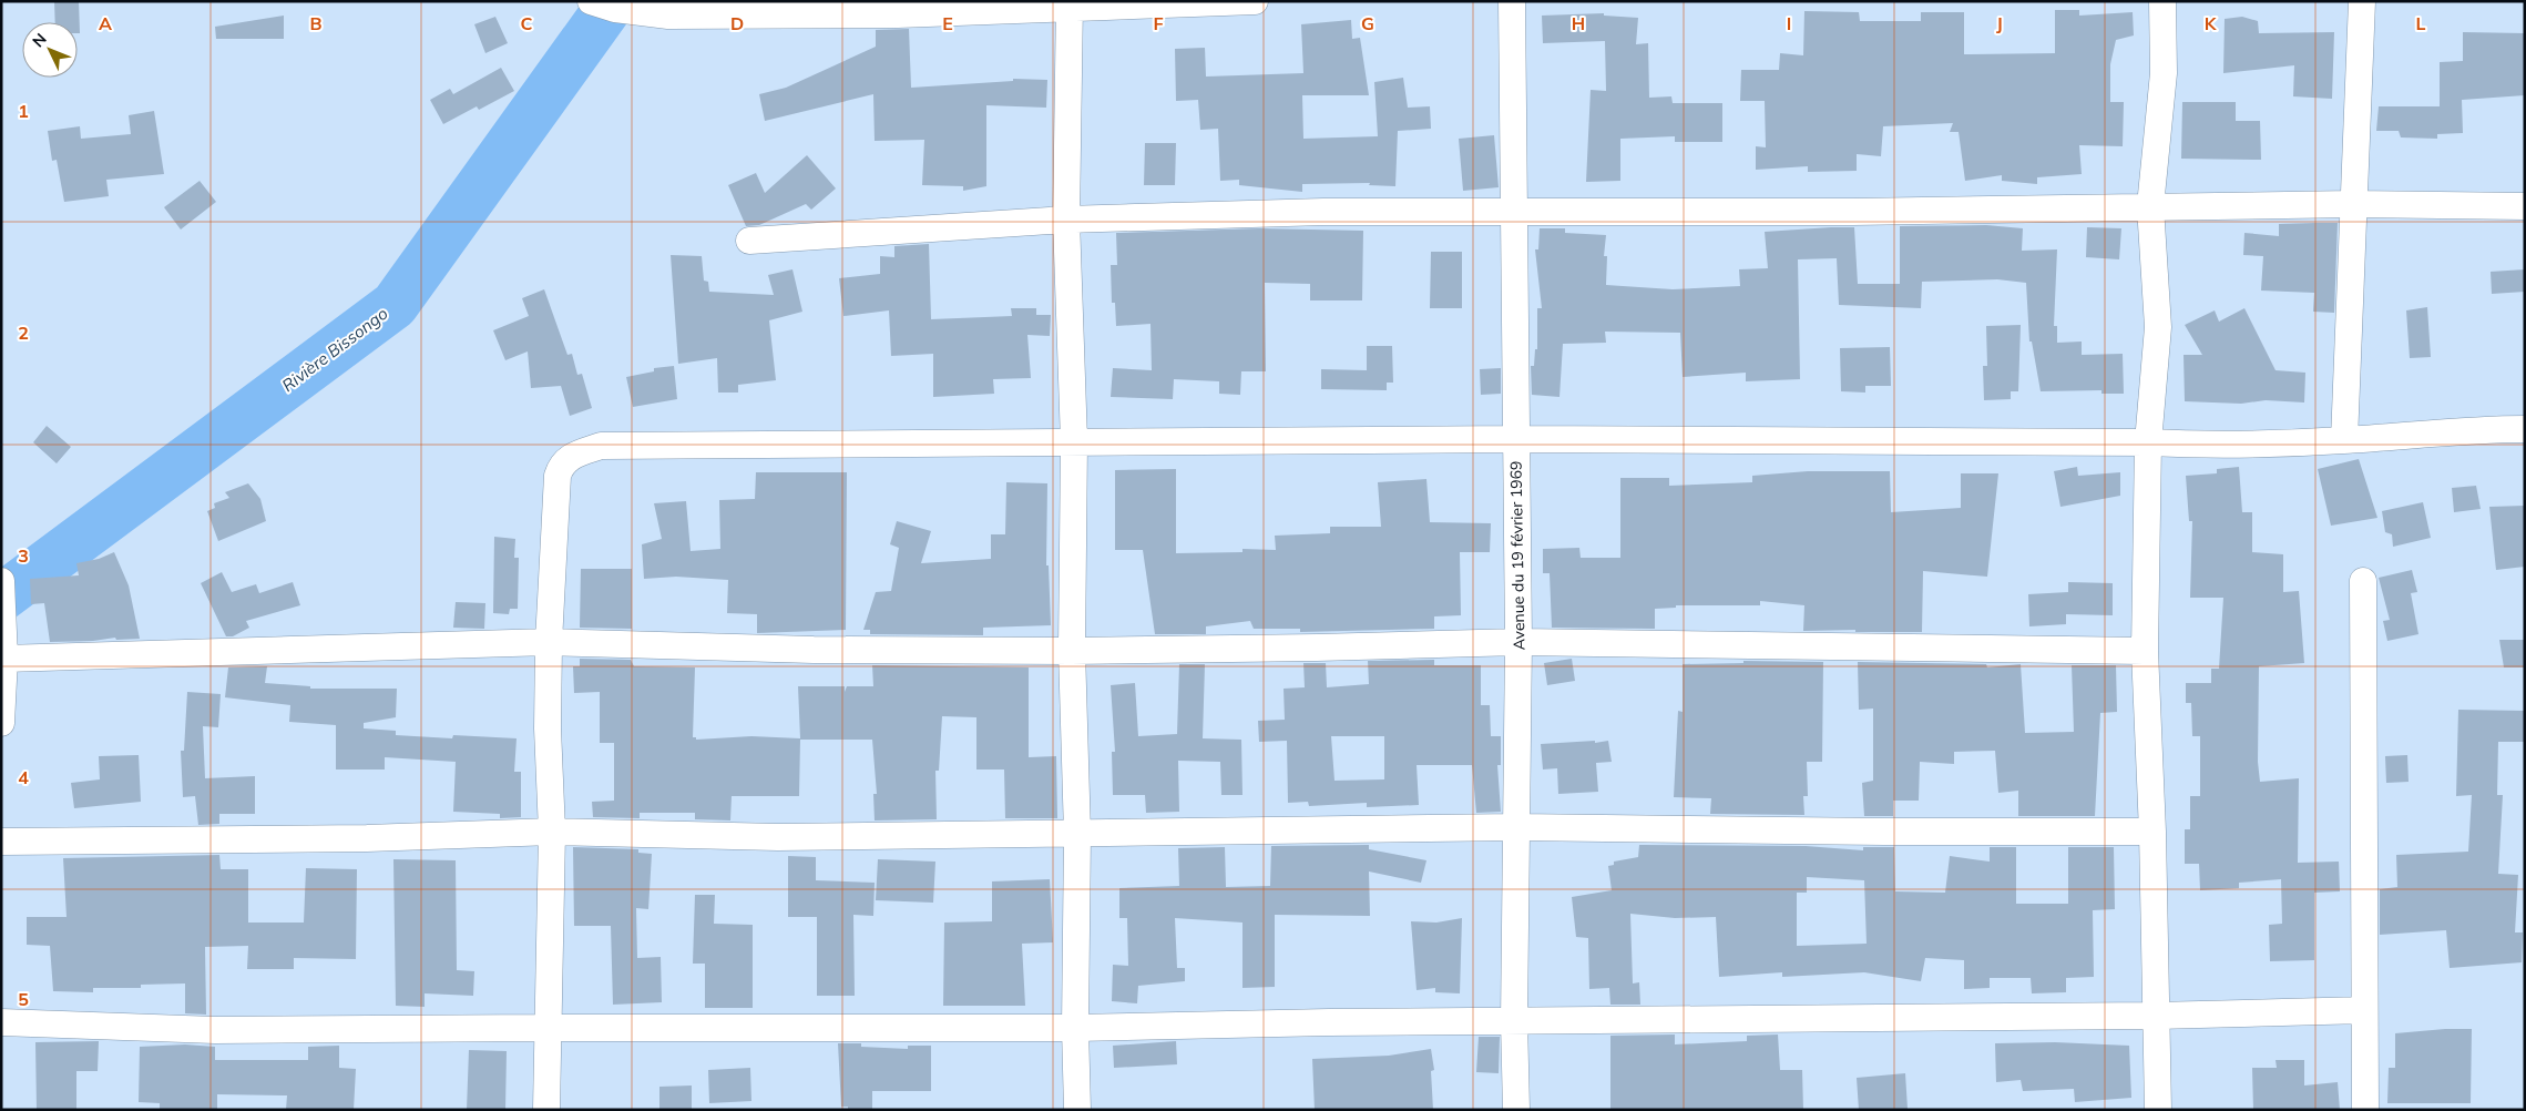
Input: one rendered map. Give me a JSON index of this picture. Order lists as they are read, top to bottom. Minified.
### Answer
{"streets":{"street":["Avenue du 19 février 1969"]},"water":["Rivière Bissongo"],"north":"top left","grid":{"columns":["A","B","C","D","E","F","G","H","I","J","K","L"],"rows":["1","2","3","4","5"]}}
